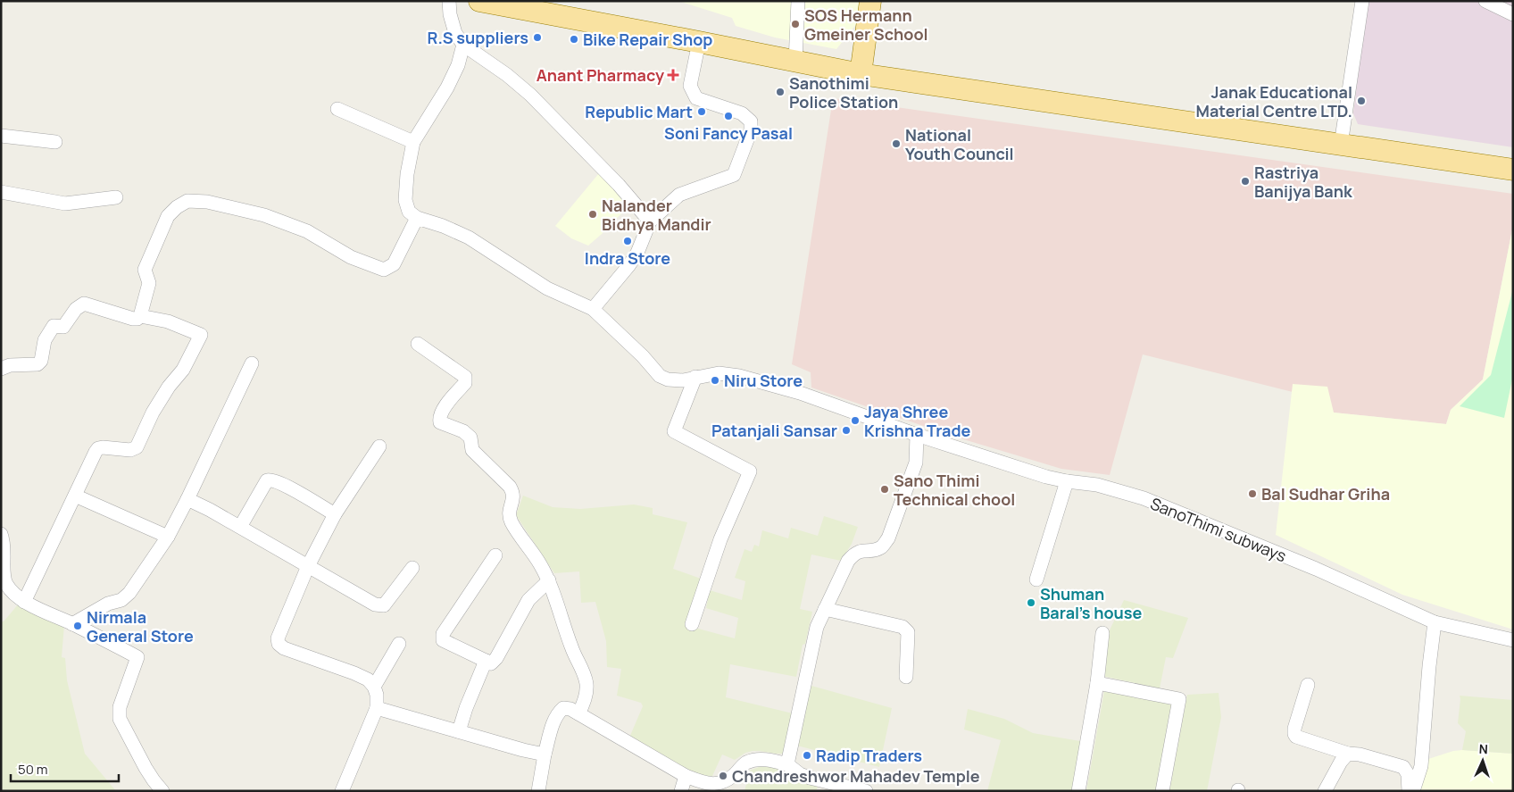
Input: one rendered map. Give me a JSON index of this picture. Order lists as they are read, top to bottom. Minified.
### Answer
{"streets":{"street":["SanoThimi subways"]},"places":{"other":["SOS Hermann Gmeiner School","R.S suppliers","Bike Repair Shop","Sanothimi Police Station","Janak Educational Material Centre LTD.","Republic Mart","Soni Fancy Pasal","National Youth Council","Rastriya Banijya Bank","Nalander Bidhya Mandir","Indra Store","Niru Store","Jaya Shree Krishna Trade","Patanjali Sansar","Sano Thimi Technical chool","Bal Sudhar Griha","Shuman Baral's house","Nirmala General Store","Radip Traders","Chandreshwor Mahadev Temple"],"health":["Anant Pharmacy"]},"scale_bar":"50 m","north":"top"}
